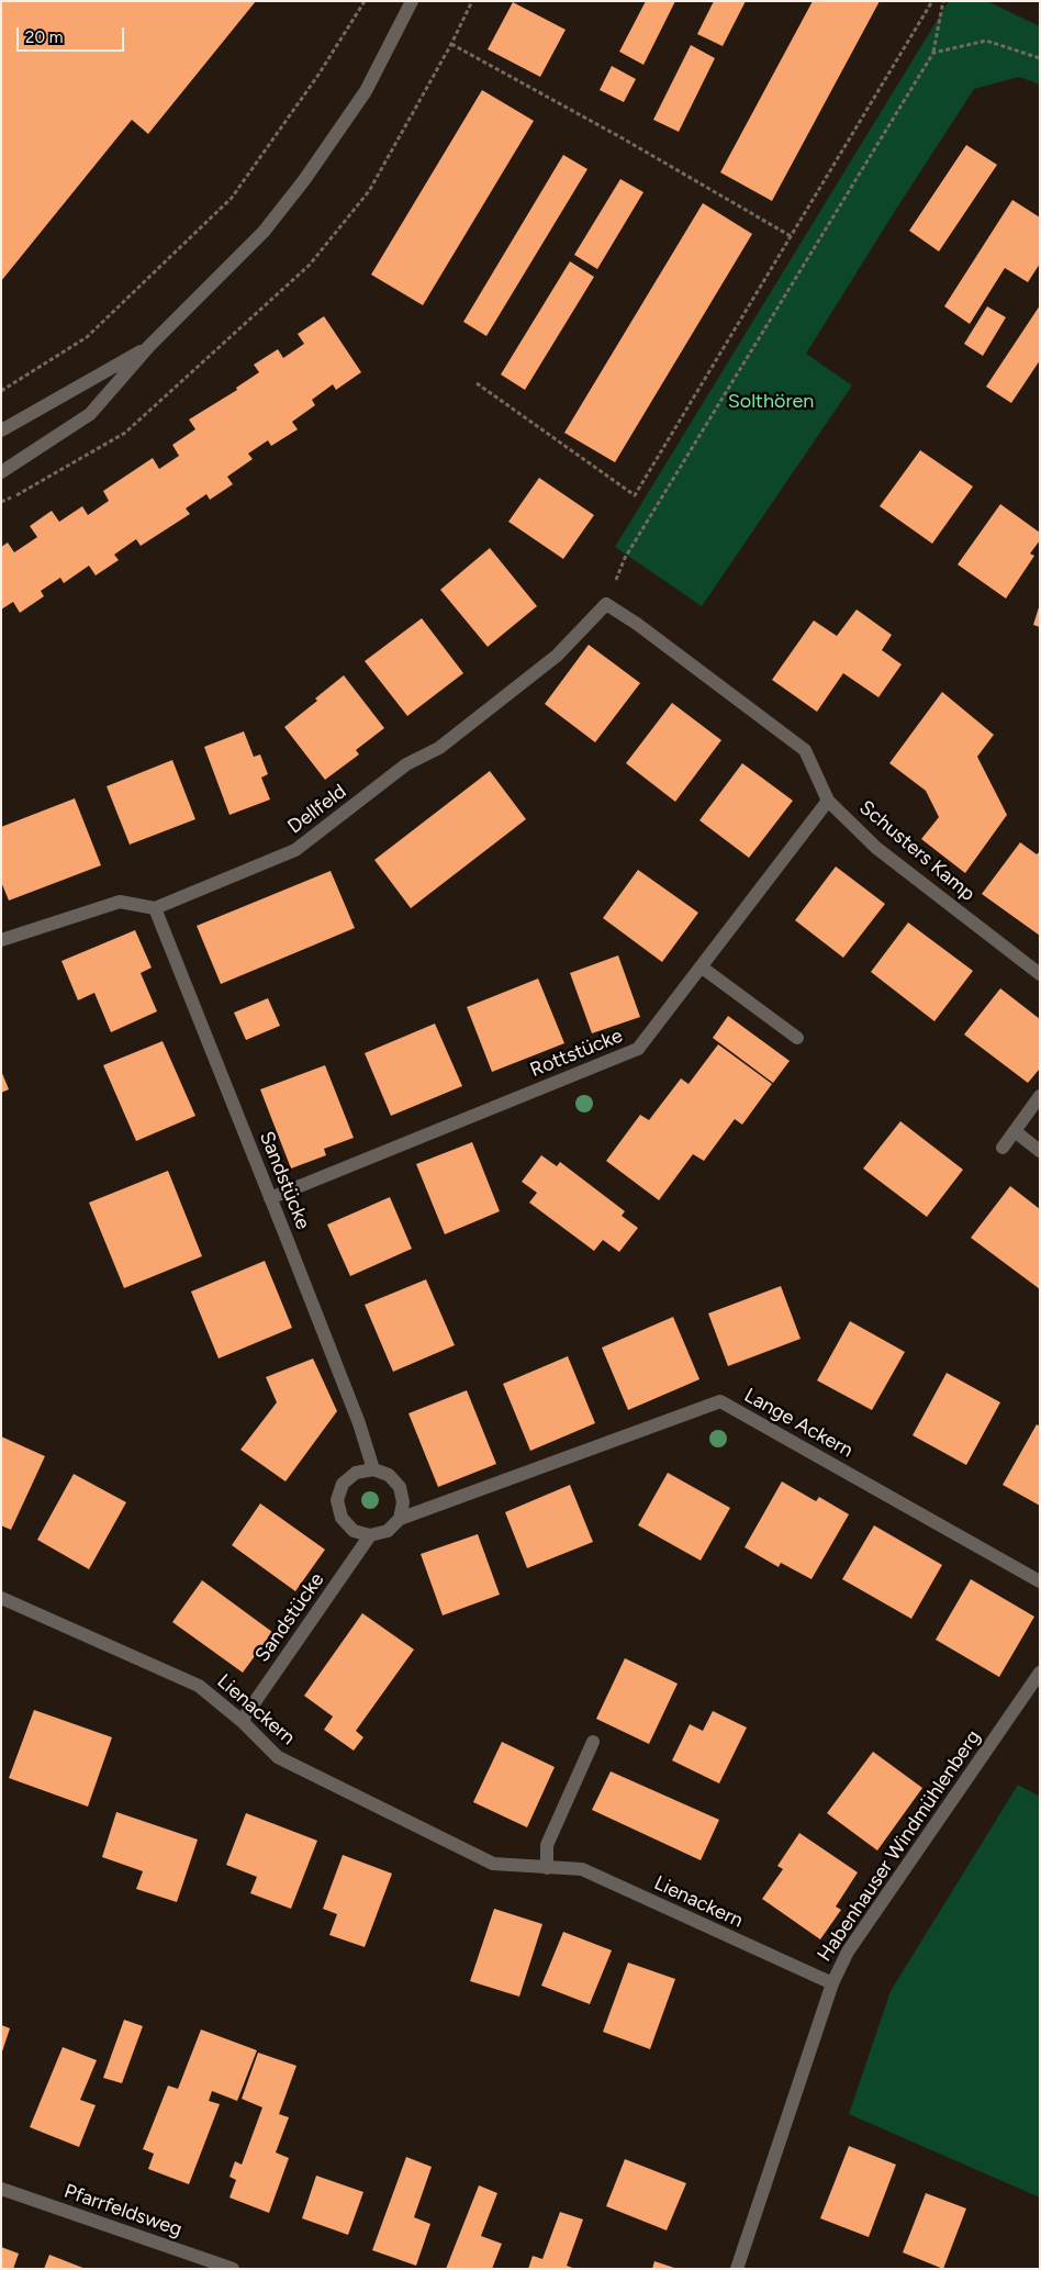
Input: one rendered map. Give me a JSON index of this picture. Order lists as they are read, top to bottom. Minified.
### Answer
{"streets":{"street":["Dellfeld","Schusters Kamp","Rottstücke","Sandstücke","Lange Ackern","Lienackern","Habenhauser Windmühlenberg","Pfarrfeldsweg"]},"crossings":[["Dellfeld","Schusters Kamp"],["Dellfeld","Sandstücke"],["Schusters Kamp","Rottstücke"],["Rottstücke","Sandstücke"],["Sandstücke","Lange Ackern"],["Sandstücke","Lienackern"],["Lienackern","Habenhauser Windmühlenberg"]],"parks":["Solthören"],"scale_bar":"20 m"}
